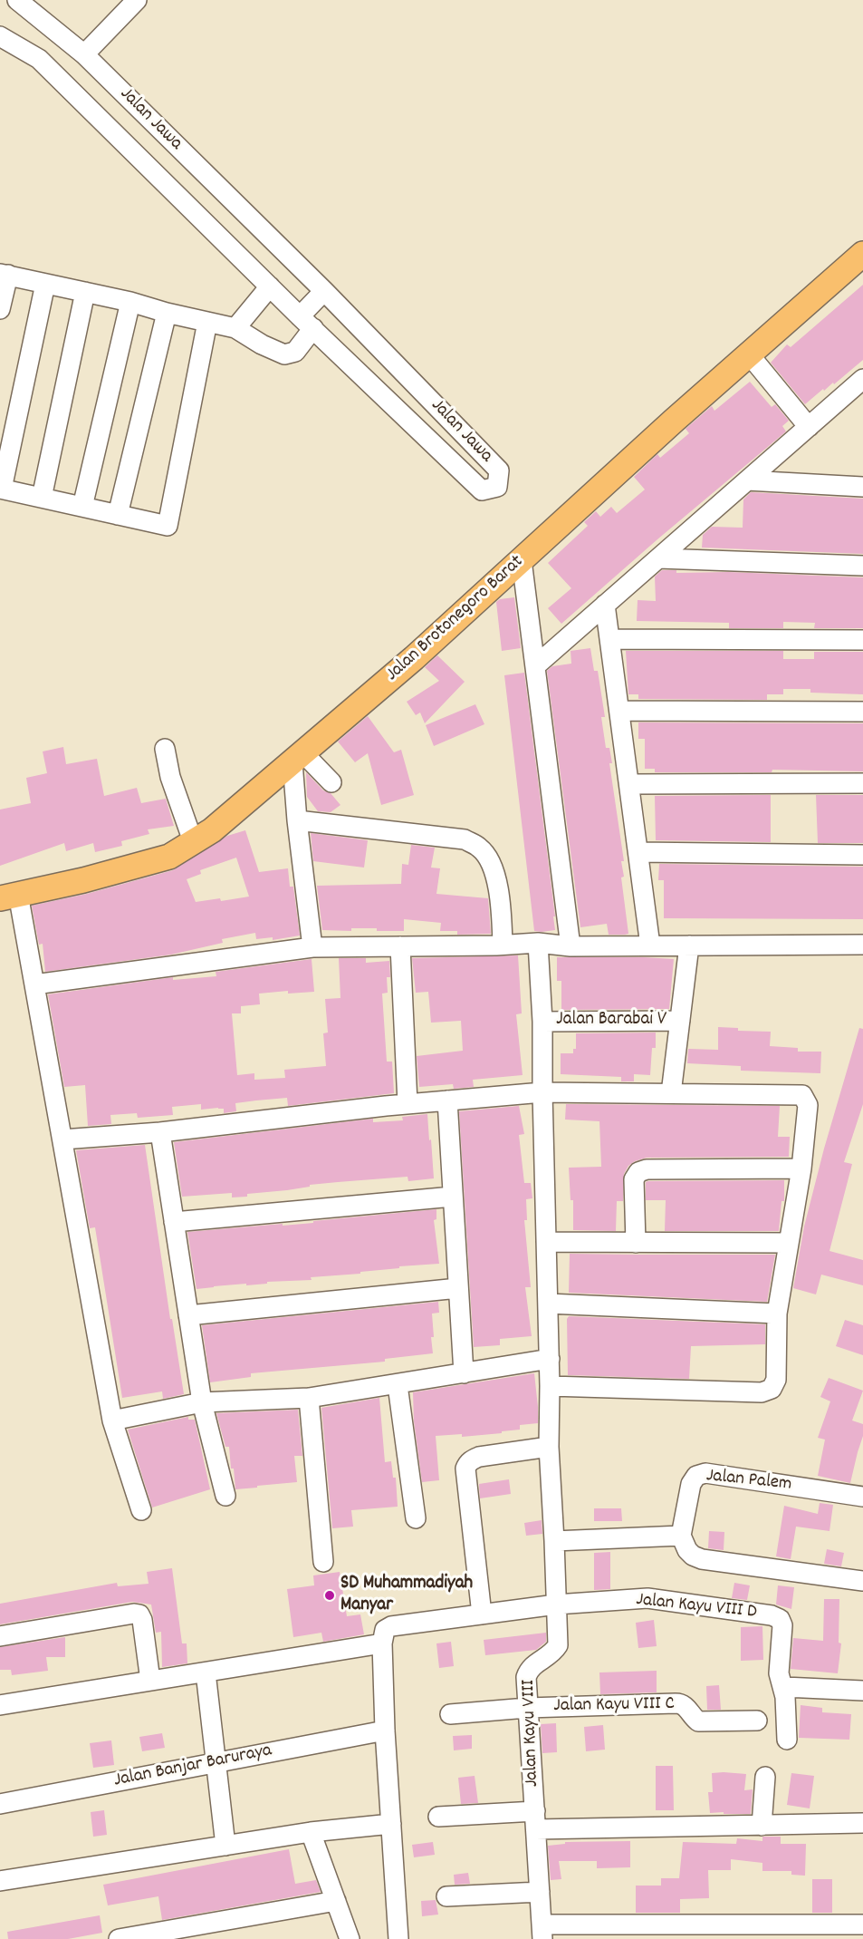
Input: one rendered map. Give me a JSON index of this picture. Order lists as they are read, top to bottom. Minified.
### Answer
{"streets":{"main road":["Jalan Brotonegoro Barat"],"street":["Jalan Jawa","Jalan Barabai V","Jalan Palem","Jalan Kayu VIII D","Jalan Kayu VIII C","Jalan Kayu VIII","Jalan Banjar Baruraya"]},"crossings":[["Jalan Barabai V","Jalan Kayu VIII"],["Jalan Kayu VIII D","Jalan Kayu VIII"],["Jalan Kayu VIII C","Jalan Kayu VIII"]],"places":["SD Muhammadiyah Manyar"]}
